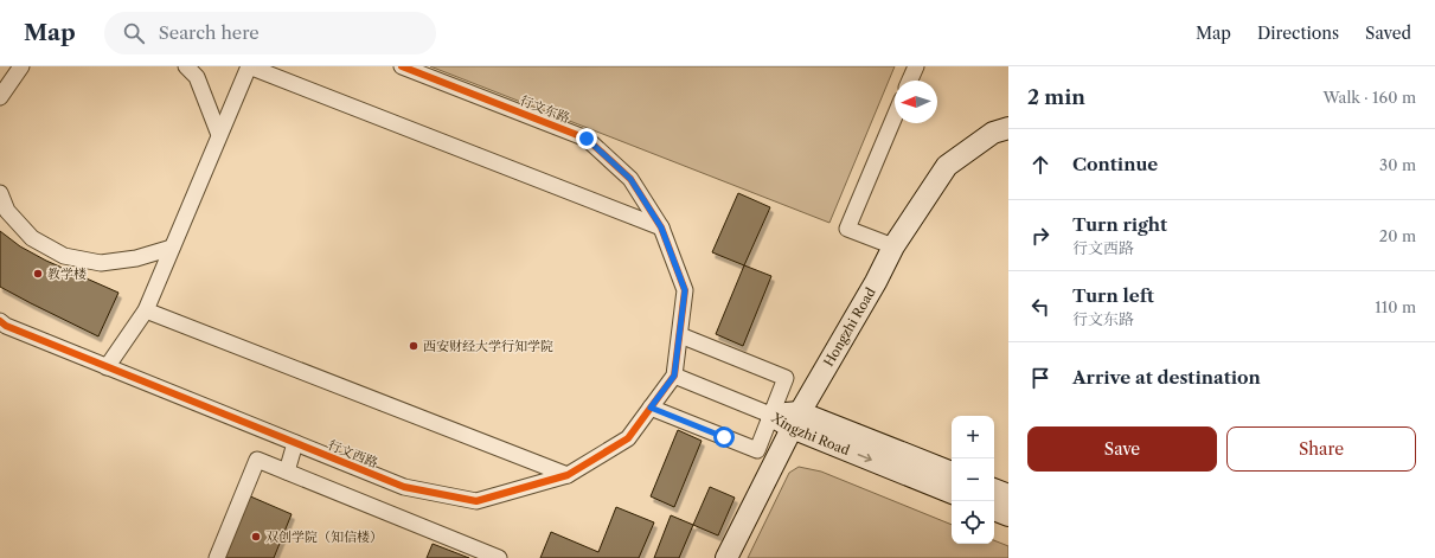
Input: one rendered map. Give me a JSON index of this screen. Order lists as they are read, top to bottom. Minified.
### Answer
{"streets":{"street":["行文东路","Hongzhi Road","Xingzhi Road","行文西路"]},"crossings":[["行文东路","行文西路"],["Hongzhi Road","Xingzhi Road"]],"places":["教学楼","西安财经大学行知学院","双创学院（知信楼）"],"north":"left","page":{"header":"Map","search":"Search here","nav":["Map","Directions","Saved"],"heading":["2 min","Walk · 160 m"],"list":[["Continue","30 m"],["Turn right","行文西路","20 m"],["Turn left","行文东路","110 m"],"Arrive at destination"],"buttons":["Save","Share"],"map_buttons":["+","−"]}}
